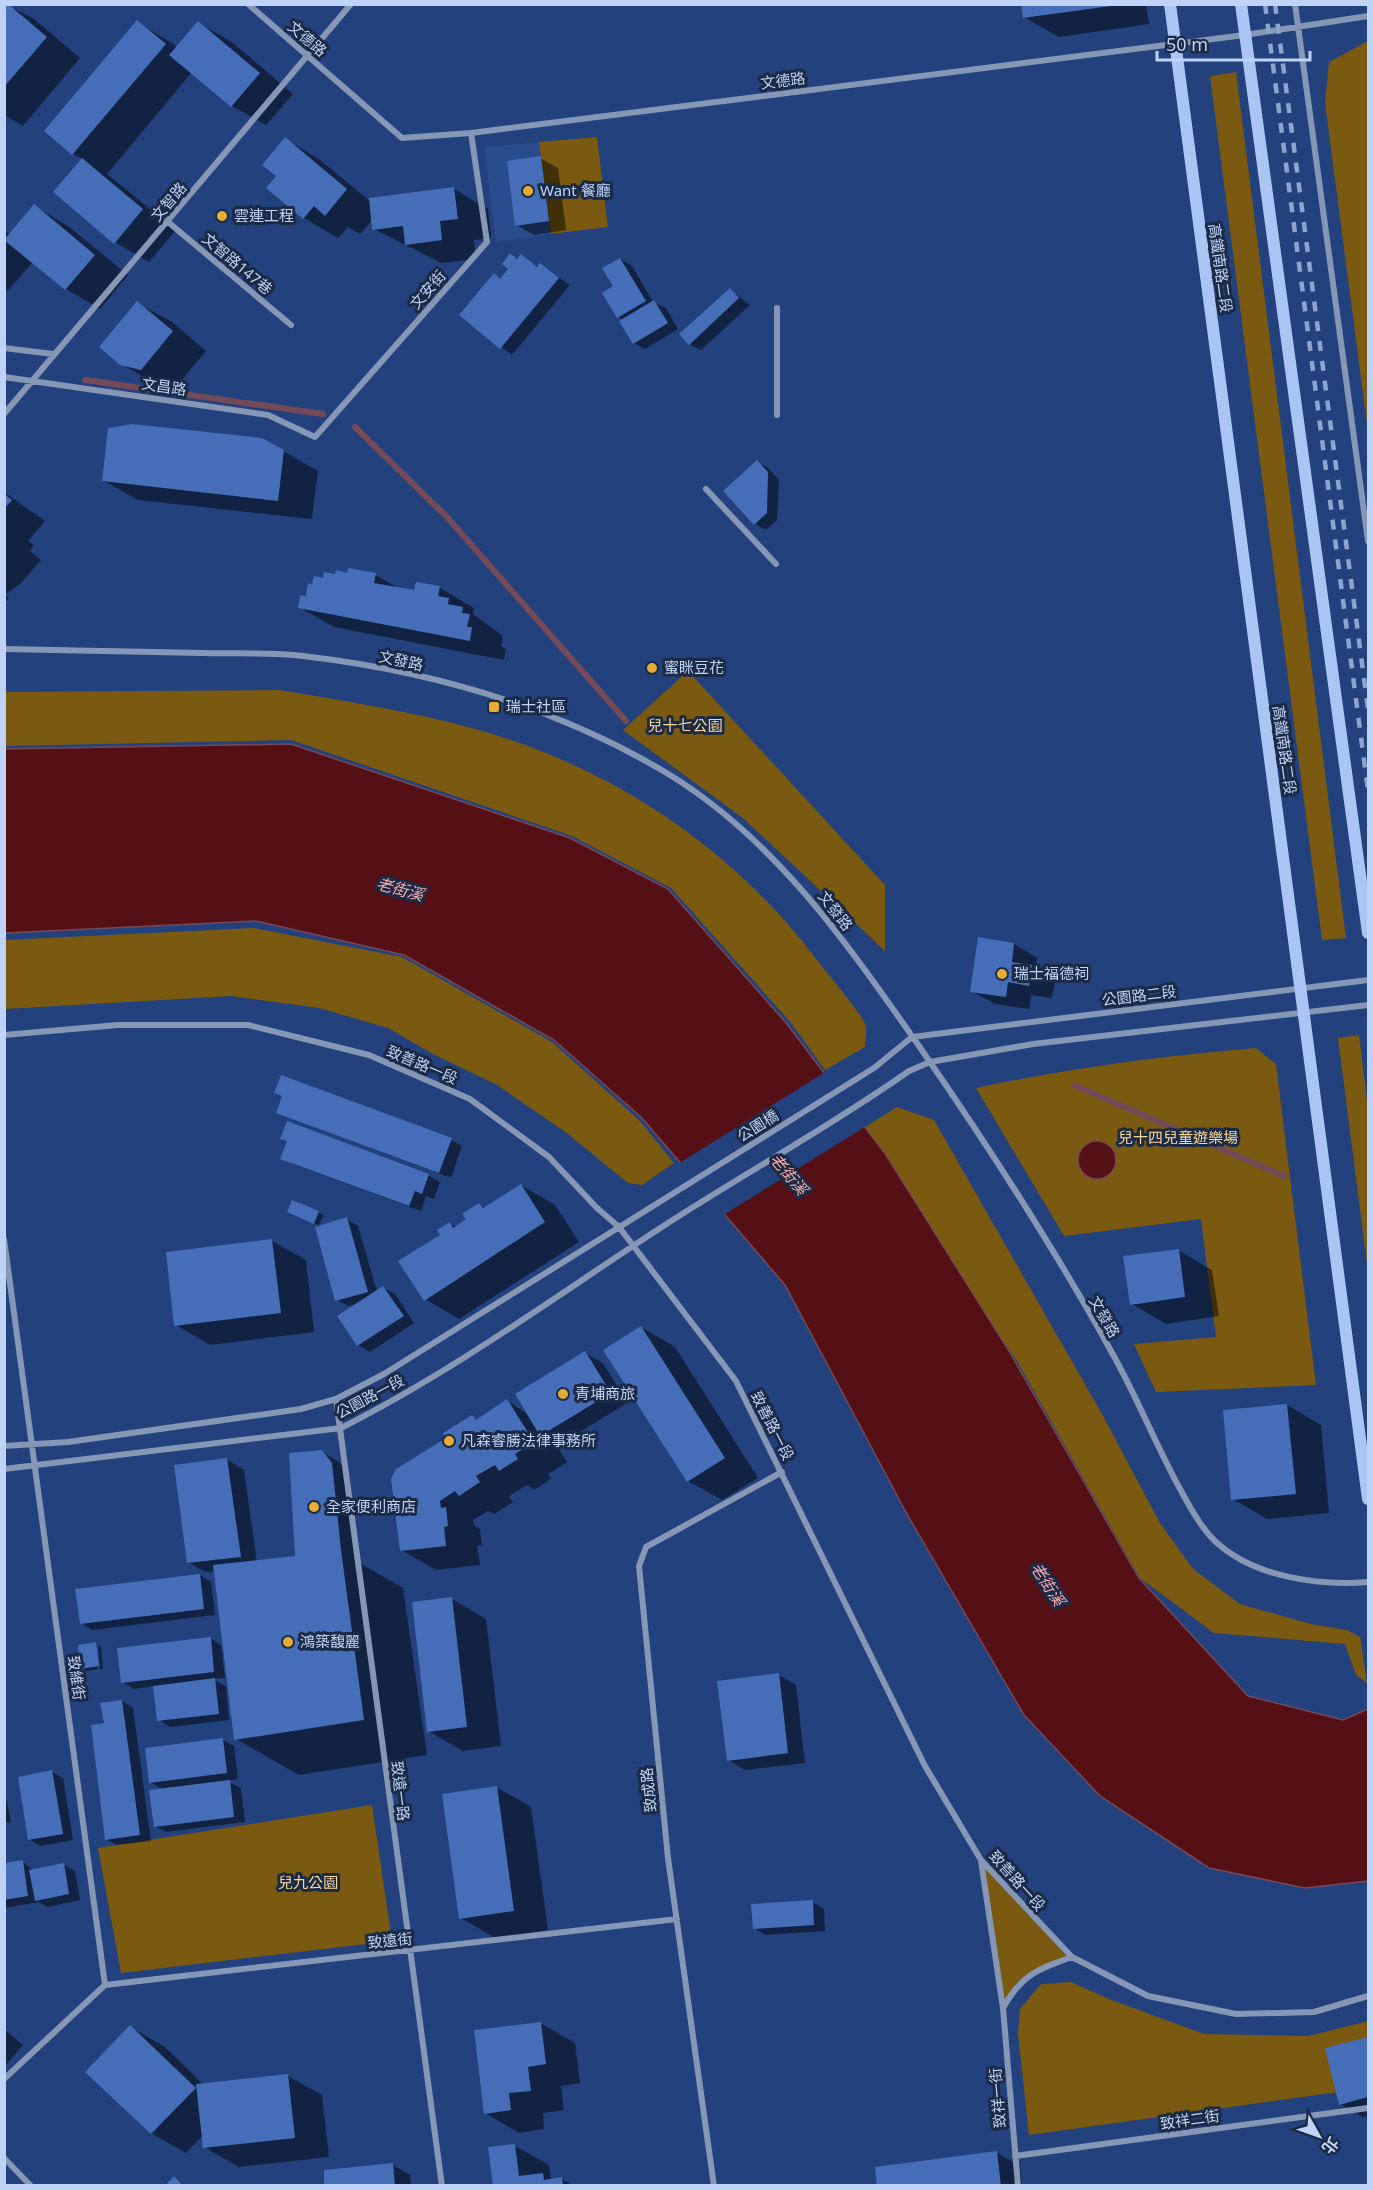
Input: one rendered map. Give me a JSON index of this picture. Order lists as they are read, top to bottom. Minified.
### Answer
{"streets":{"street":["文德路","文智路","文智路147巷","高鐵南路二段","文安街","文昌路","文發路","公園路二段","致善路一段","公園橋","公園路一段","致維街","致成路","致遠一路","致遠街","致祥一街","致祥二街"]},"crossings":[["文德路","文智路"],["文德路","高鐵南路二段"],["文德路","文安街"],["文智路","文智路147巷"],["文智路","文昌路"],["高鐵南路二段","公園路二段"],["文安街","文昌路"],["文發路","公園路二段"],["文發路","公園橋"],["文發路","公園路一段"],["公園路二段","公園橋"],["致善路一段","公園路一段"],["致善路一段","致成路"],["致善路一段","致祥一街"],["公園橋","公園路一段"],["公園路一段","致維街"],["公園路一段","致遠一路"],["致維街","致遠街"],["致成路","致遠街"],["致遠一路","致遠街"],["致祥一街","致祥二街"]],"water":["老街溪"],"parks":["兒十七公園","兒十四兒童遊樂場","兒九公園"],"places":{"other":["Want 餐廳","雲連工程","蜜眯豆花","瑞士福德祠","青埔商旅","凡森睿勝法律事務所","全家便利商店","鴻築馥麗"],"transit":["瑞士社區"]},"scale_bar":"50 m","north":"bottom right"}
